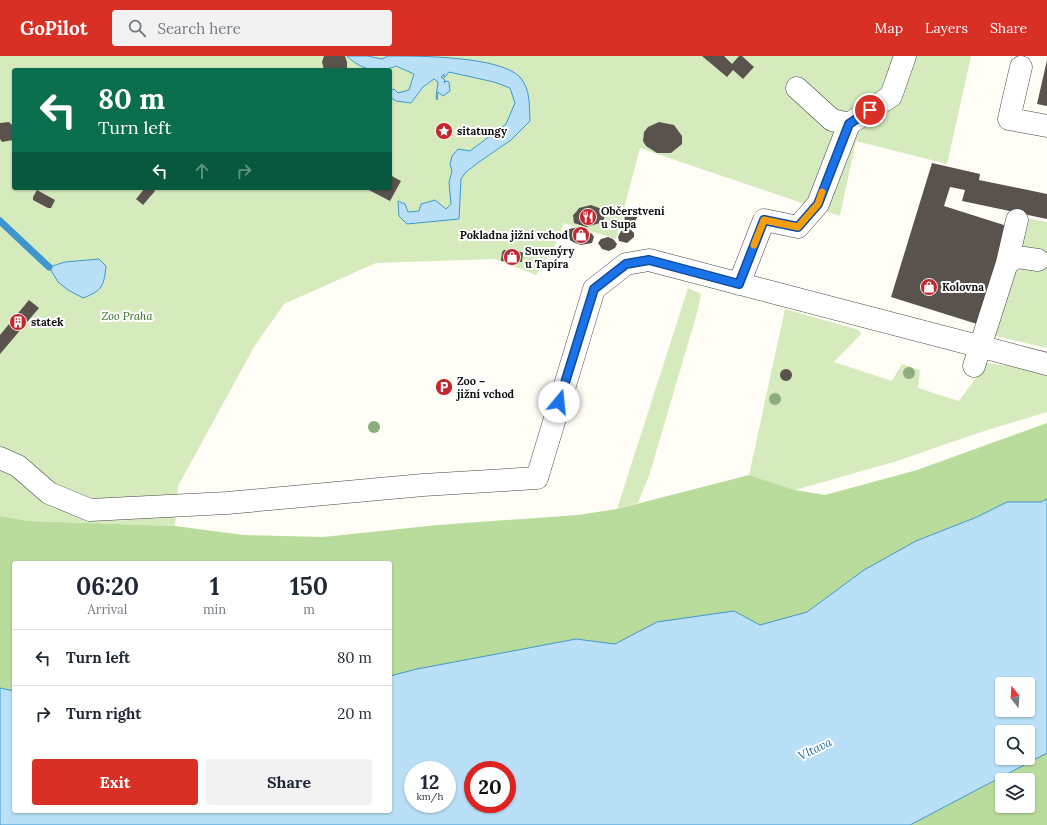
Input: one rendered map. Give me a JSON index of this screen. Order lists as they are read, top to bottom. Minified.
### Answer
{"water":["Vltava"],"parks":["Zoo Praha"],"places":{"place":["sitatungy"],"restaurant":["Občerstvení u Supa"],"shop":["Pokladna jižní vchod","Suvenýry u Tapíra","Kolovna"],"building":["statek"],"parking":["Zoo – jižní vchod"]},"north":"top","page":{"header":"GoPilot","search":"Search here","nav":["Map","Layers","Share"],"turn":["80 m","Turn left"],"eta":["06:20","Arrival","1","min","150","m"],"list":[{"name":"Turn left","value":"80 m"},{"name":"Turn right","value":"20 m"}],"buttons":["Exit","Share"],"speed":"12 km/h","limit":"20"}}
